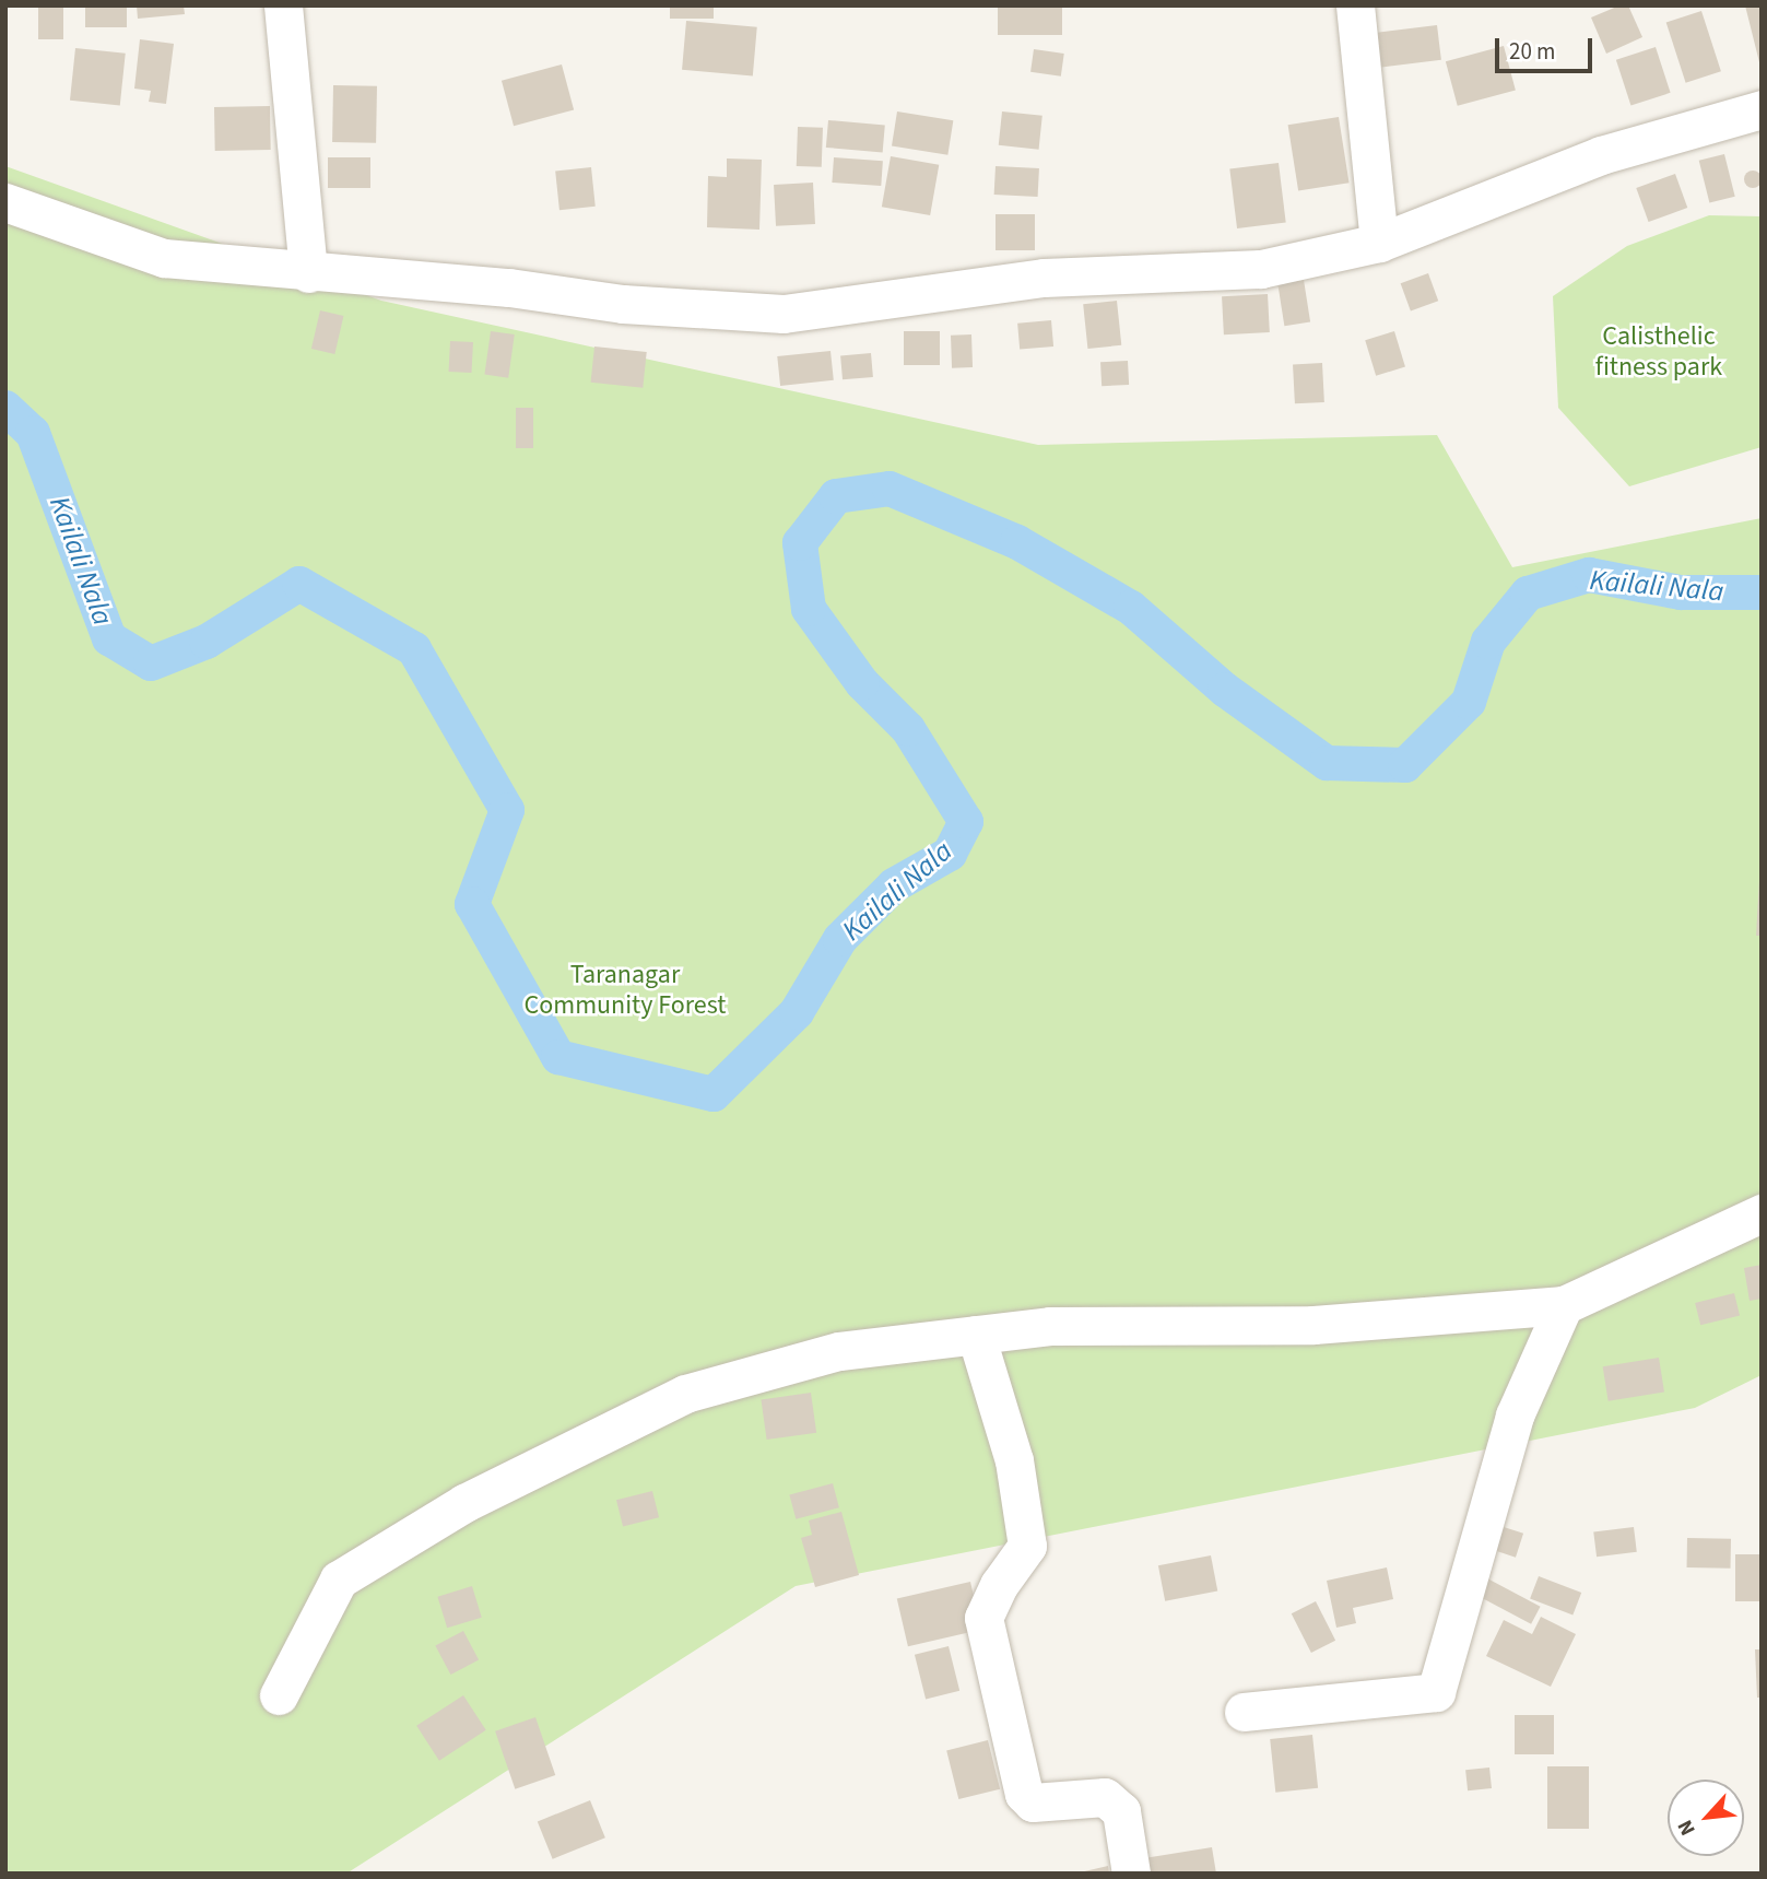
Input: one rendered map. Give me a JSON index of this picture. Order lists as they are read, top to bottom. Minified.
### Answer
{"water":["Kailali Nala"],"parks":["Calisthelic fitness park","Taranagar Community Forest"],"scale_bar":"20 m","north":"bottom left"}
